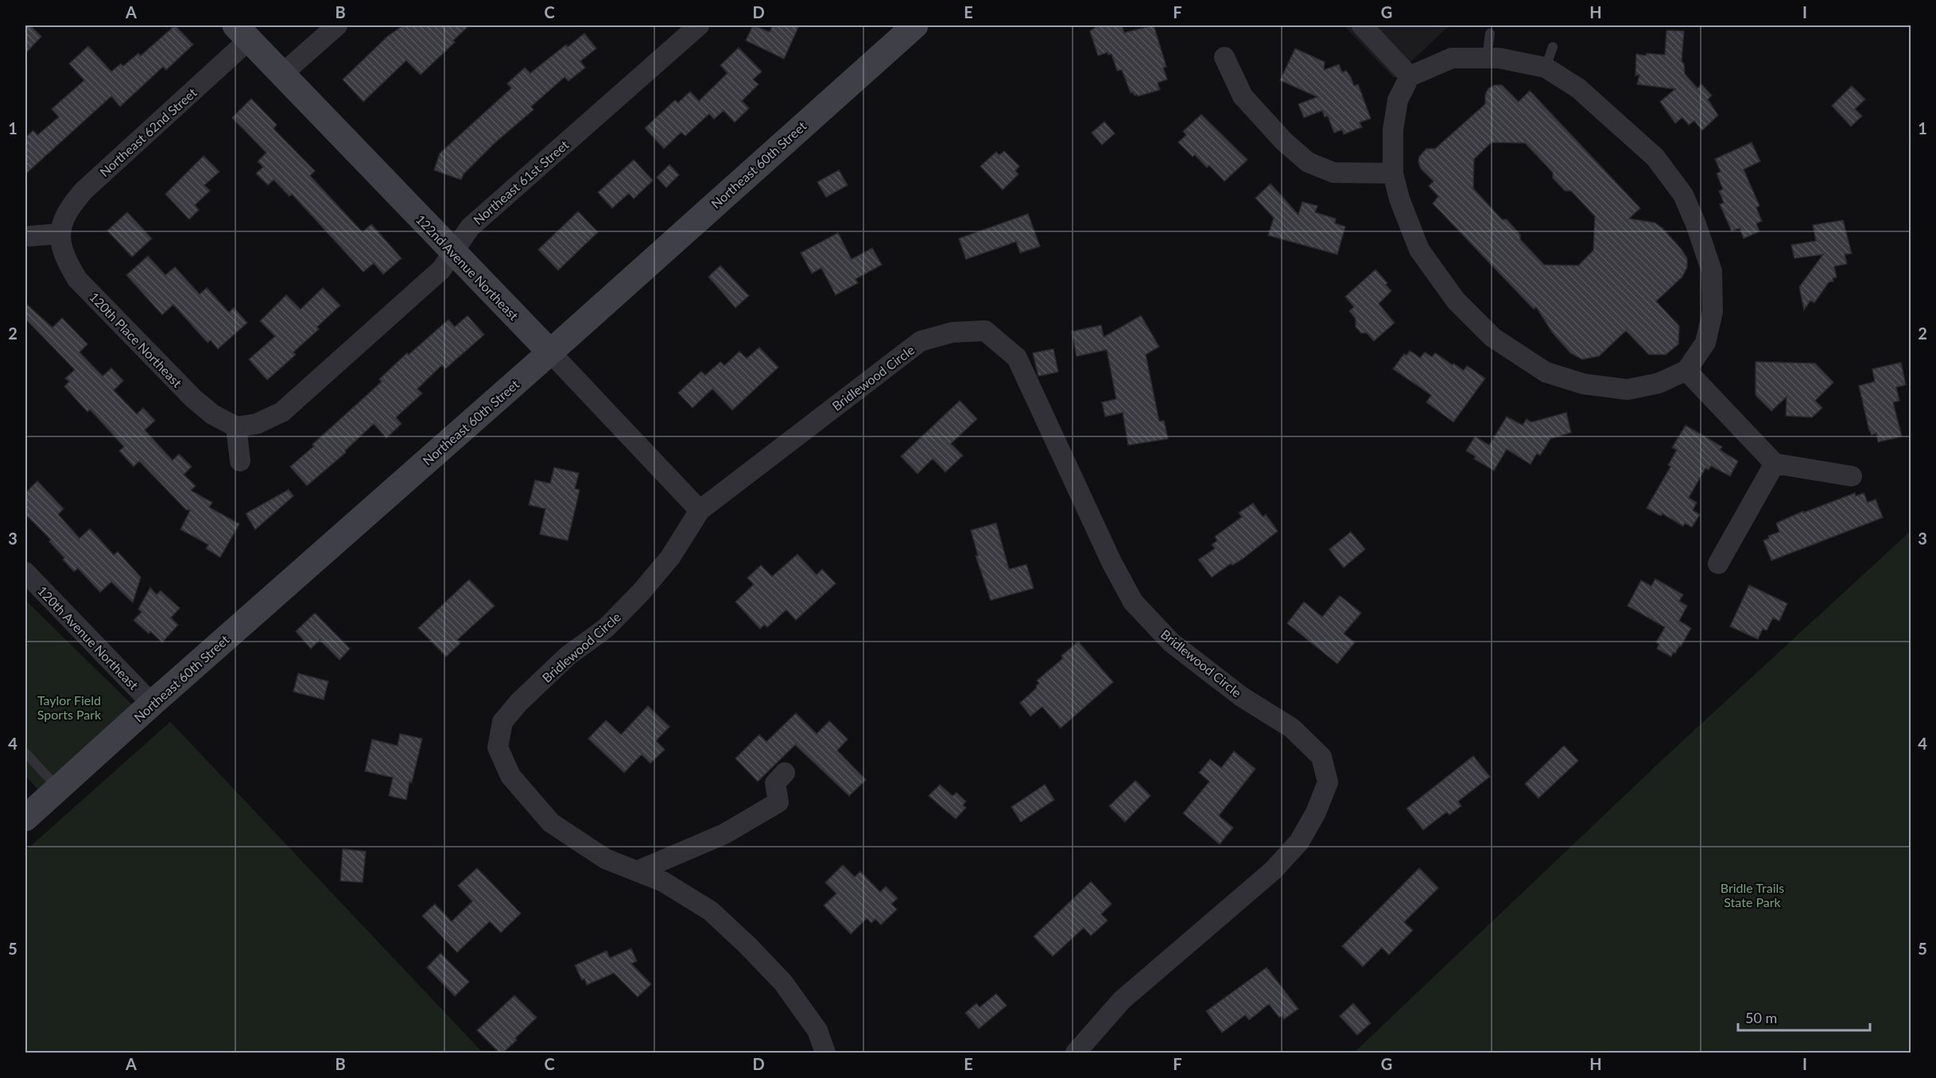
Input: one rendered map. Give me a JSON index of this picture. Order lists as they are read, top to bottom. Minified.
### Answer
{"streets":{"street":["Northeast 62nd Street","Northeast 60th Street","Northeast 61st Street","122nd Avenue Northeast","120th Place Northeast","Bridlewood Circle","120th Avenue Northeast"]},"crossings":[["Northeast 62nd Street","122nd Avenue Northeast"],["Northeast 62nd Street","120th Place Northeast"],["Northeast 60th Street","122nd Avenue Northeast"],["Northeast 60th Street","120th Avenue Northeast"],["Northeast 61st Street","122nd Avenue Northeast"],["Northeast 61st Street","120th Place Northeast"],["122nd Avenue Northeast","Bridlewood Circle"]],"parks":["Taylor Field Sports Park","Bridle Trails State Park"],"scale_bar":"50 m","grid":{"columns":["A","B","C","D","E","F","G","H","I"],"rows":["1","2","3","4","5"]}}
